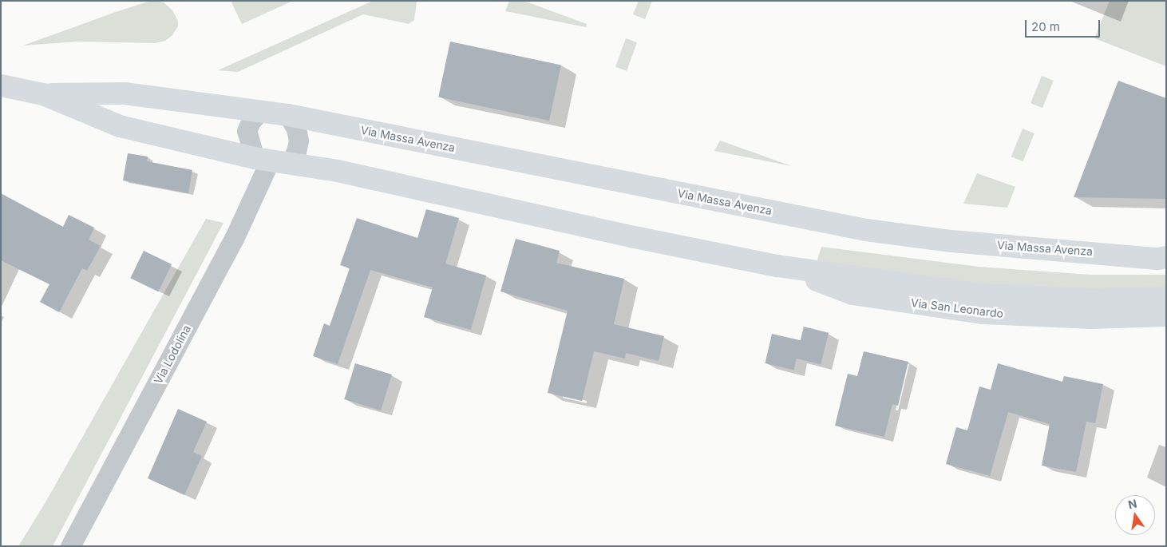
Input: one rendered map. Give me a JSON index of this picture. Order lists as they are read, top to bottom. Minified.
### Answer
{"streets":{"main road":["Via Massa Avenza","Via San Leonardo"],"street":["Via Lodolina"]},"crossings":[["Via Massa Avenza","Via San Leonardo"],["Via Massa Avenza","Via Lodolina"]],"scale_bar":"20 m","north":"top"}
